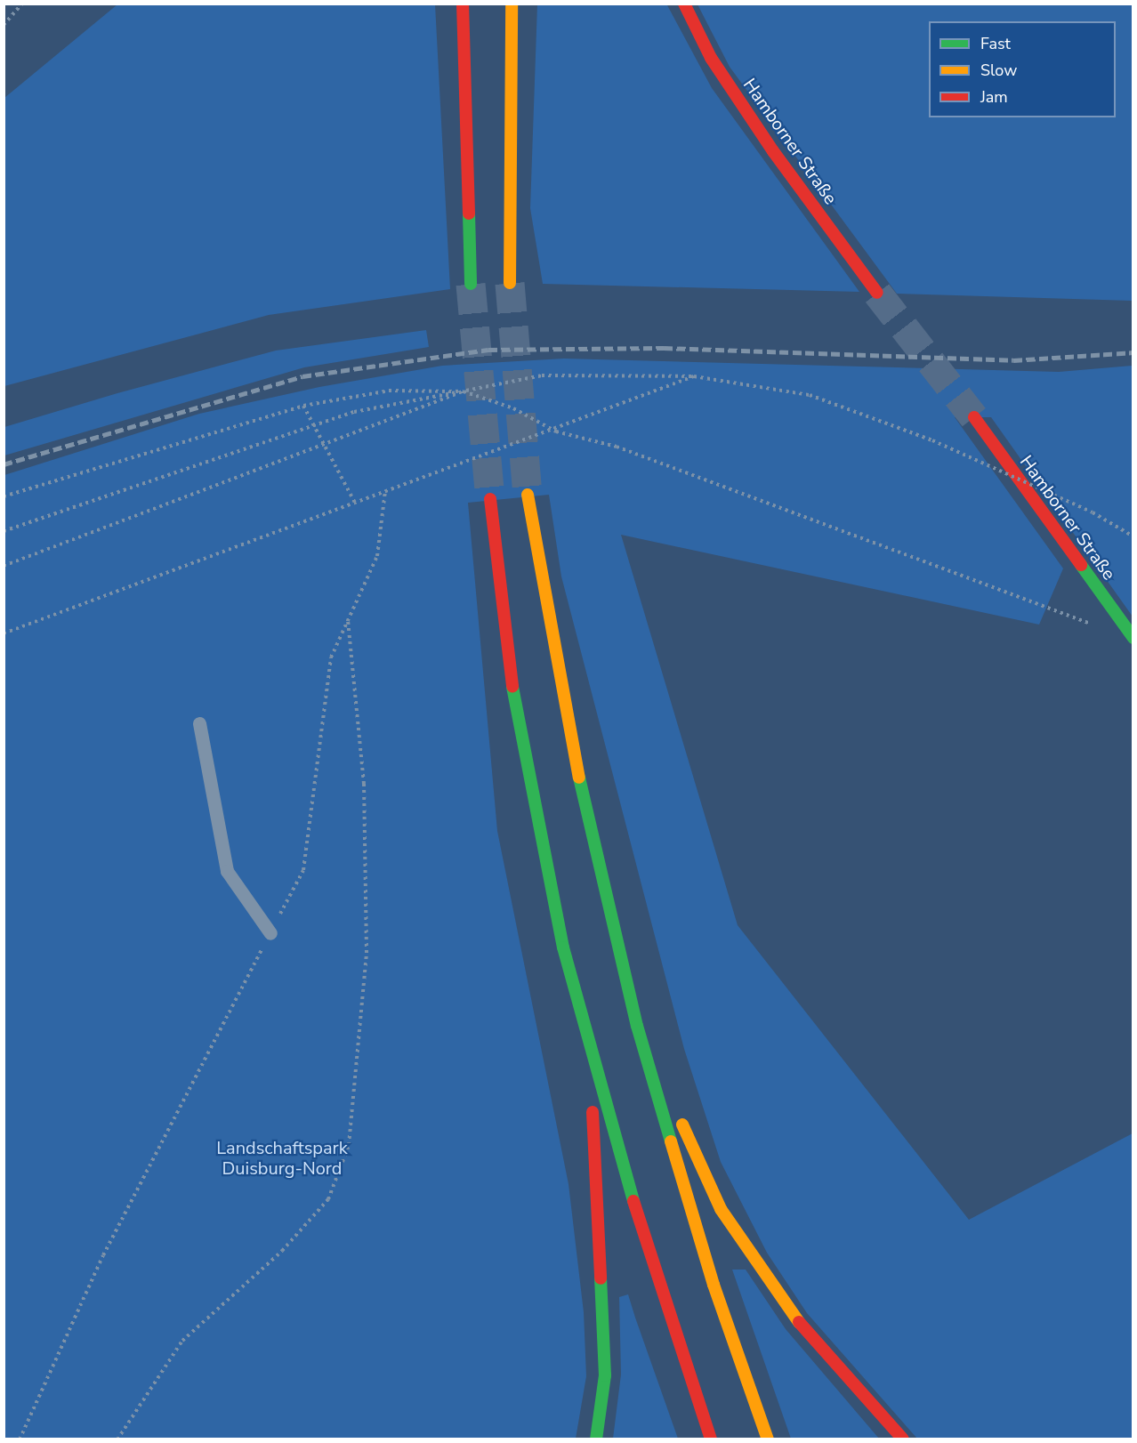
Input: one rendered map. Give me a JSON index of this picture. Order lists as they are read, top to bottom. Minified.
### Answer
{"streets":{"main road":["Hamborner Straße"]},"parks":["Landschaftspark Duisburg-Nord"],"legend":["Fast","Slow","Jam"]}
